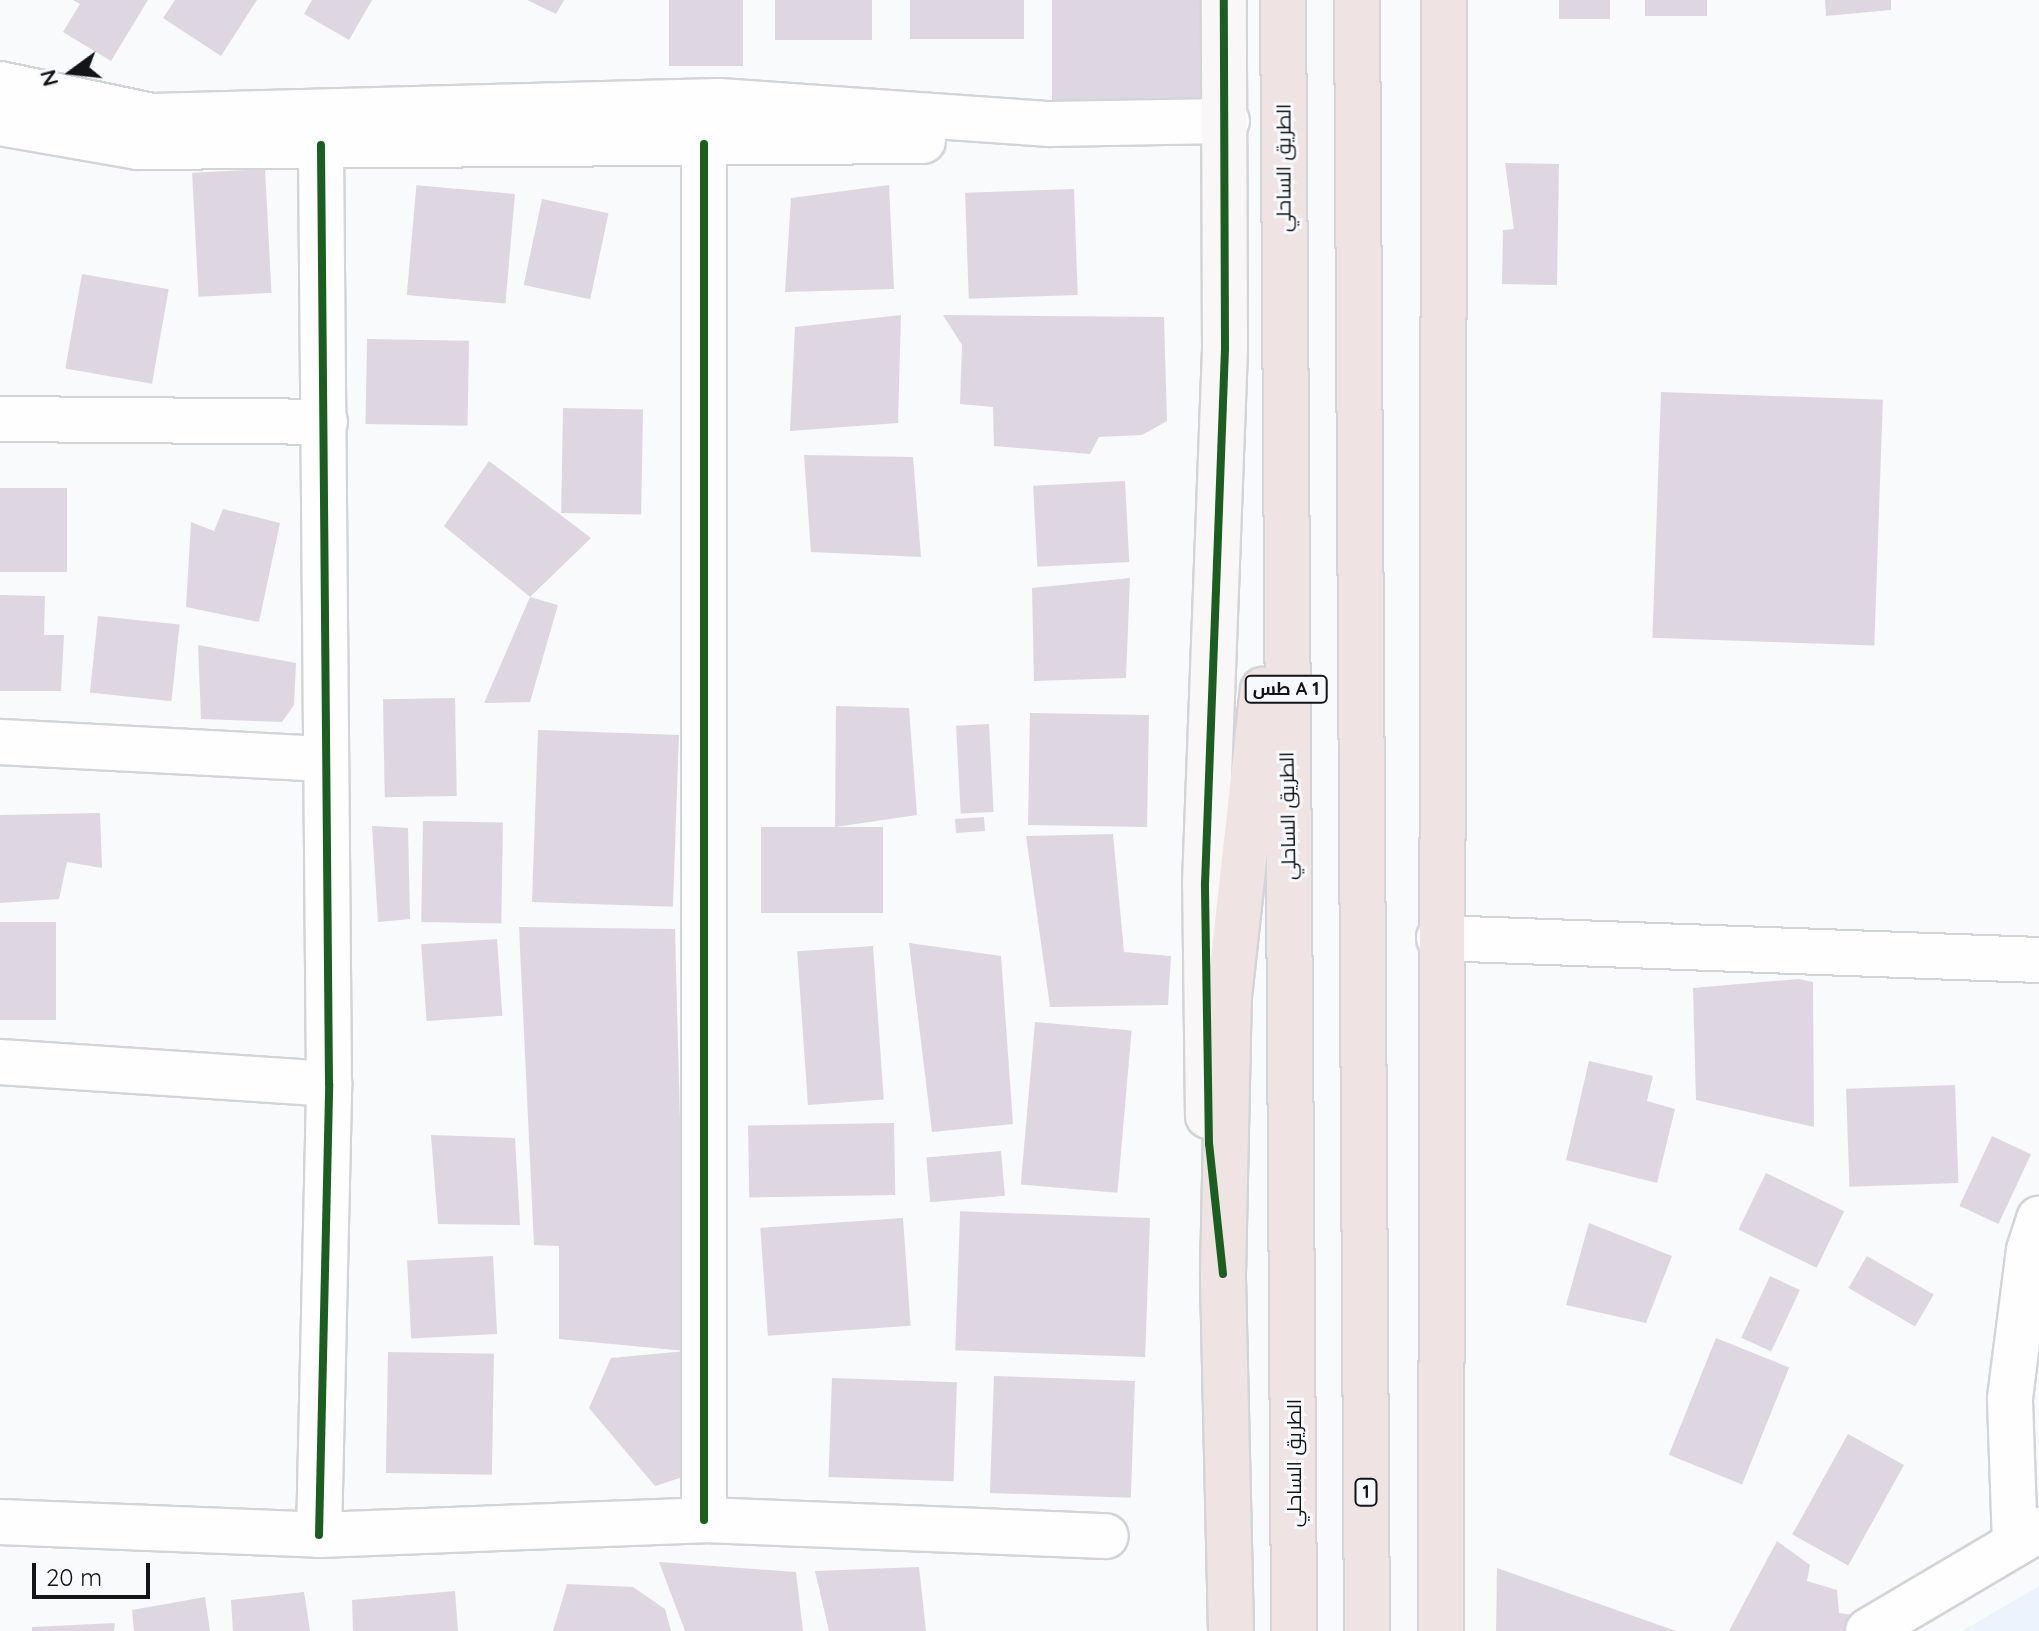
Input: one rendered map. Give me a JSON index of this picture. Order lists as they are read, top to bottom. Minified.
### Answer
{"streets":{"highway":["الطريق الساحلي","طس A 1","1"]},"scale_bar":"20 m","north":"left"}
